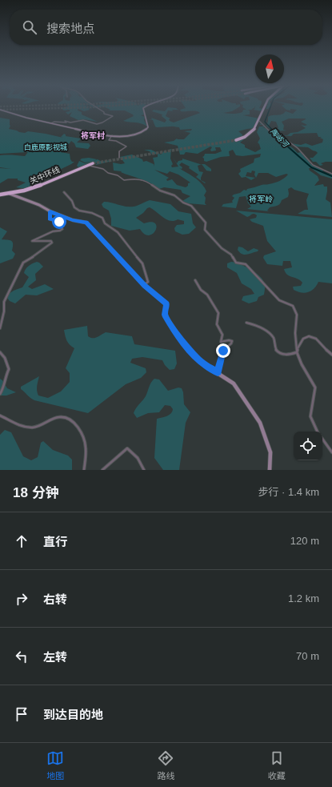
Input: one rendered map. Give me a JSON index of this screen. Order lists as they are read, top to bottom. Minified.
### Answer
{"streets":{"highway":["关中环线"]},"districts":["将军村"],"water":["陶峪河"],"parks":["白鹿原影视城","将军岭"],"north":"top","page":{"search":"搜索地点","heading":["18 分钟","步行 · 1.4 km"],"list":[["直行","120 m"],["右转","1.2 km"],["左转","70 m"],"到达目的地"],"nav":["地图","路线","收藏"]}}
